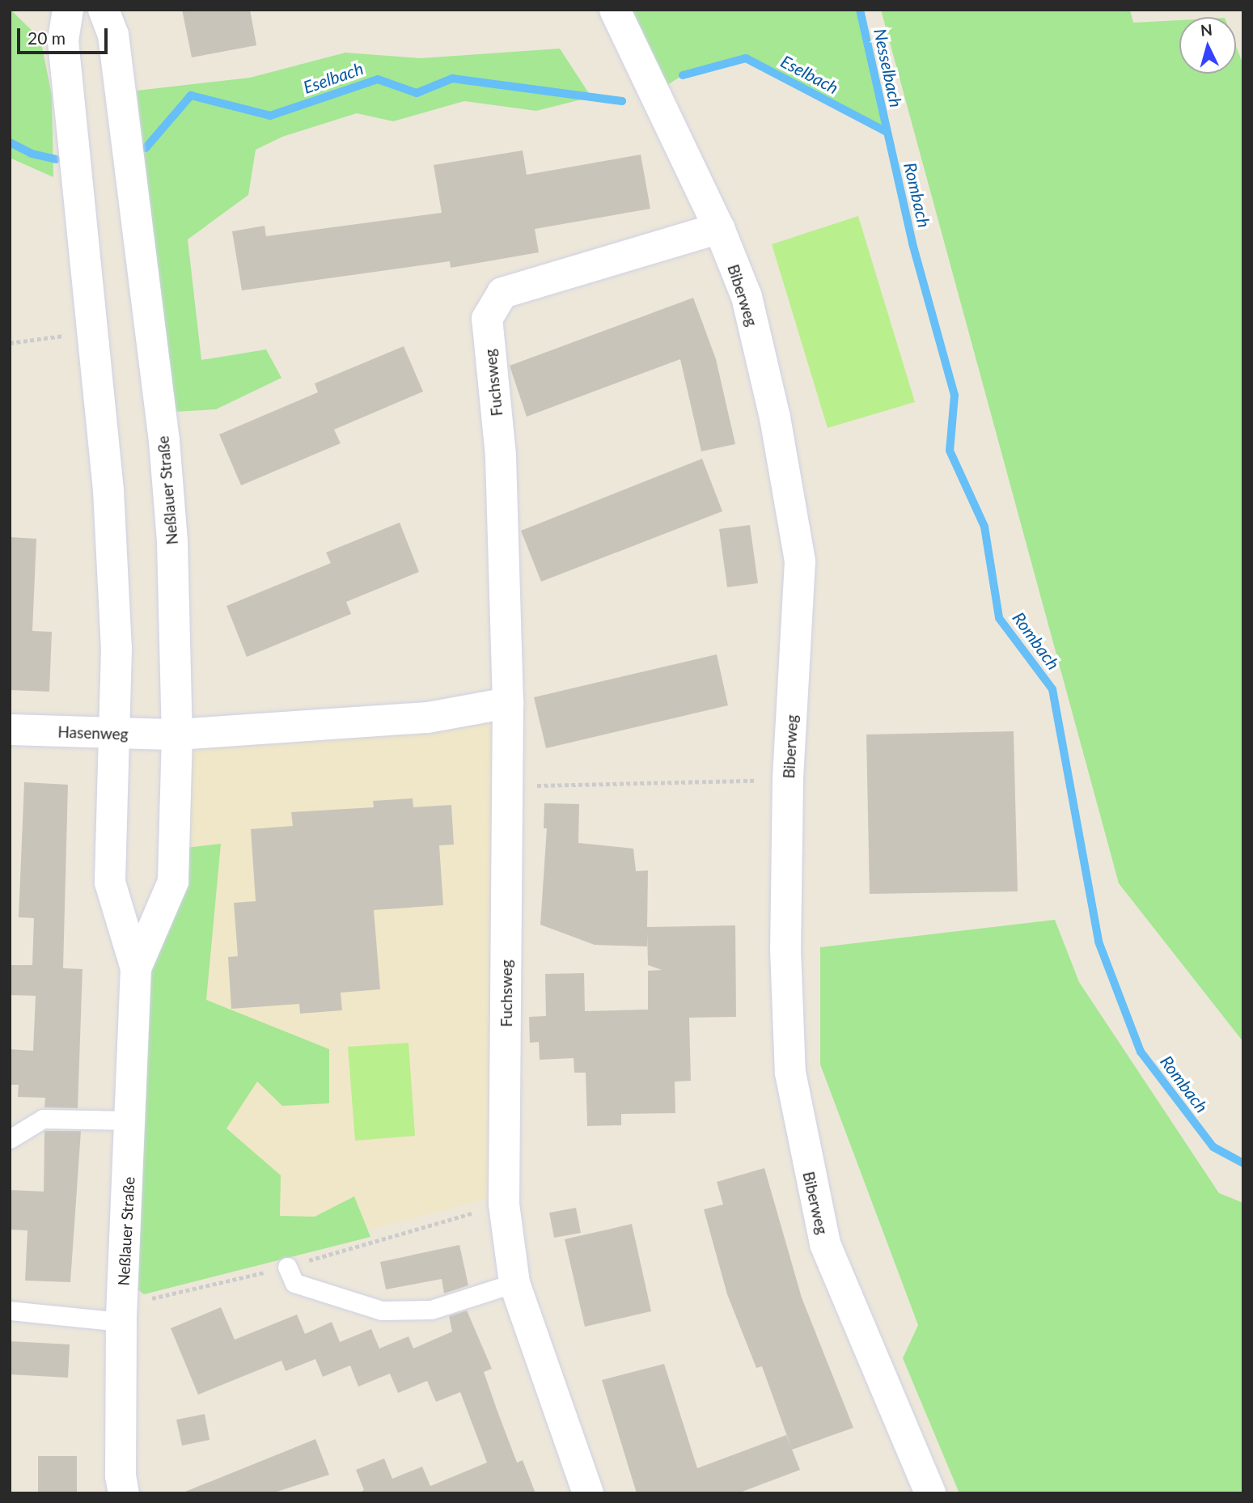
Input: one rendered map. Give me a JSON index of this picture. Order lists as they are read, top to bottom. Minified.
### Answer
{"streets":{"street":["Biberweg","Fuchsweg","Neßlauer Straße","Hasenweg"]},"crossings":[["Biberweg","Fuchsweg"],["Neßlauer Straße","Hasenweg"]],"water":["Nesselbach","Eselbach","Rombach"],"scale_bar":"20 m","north":"top"}
